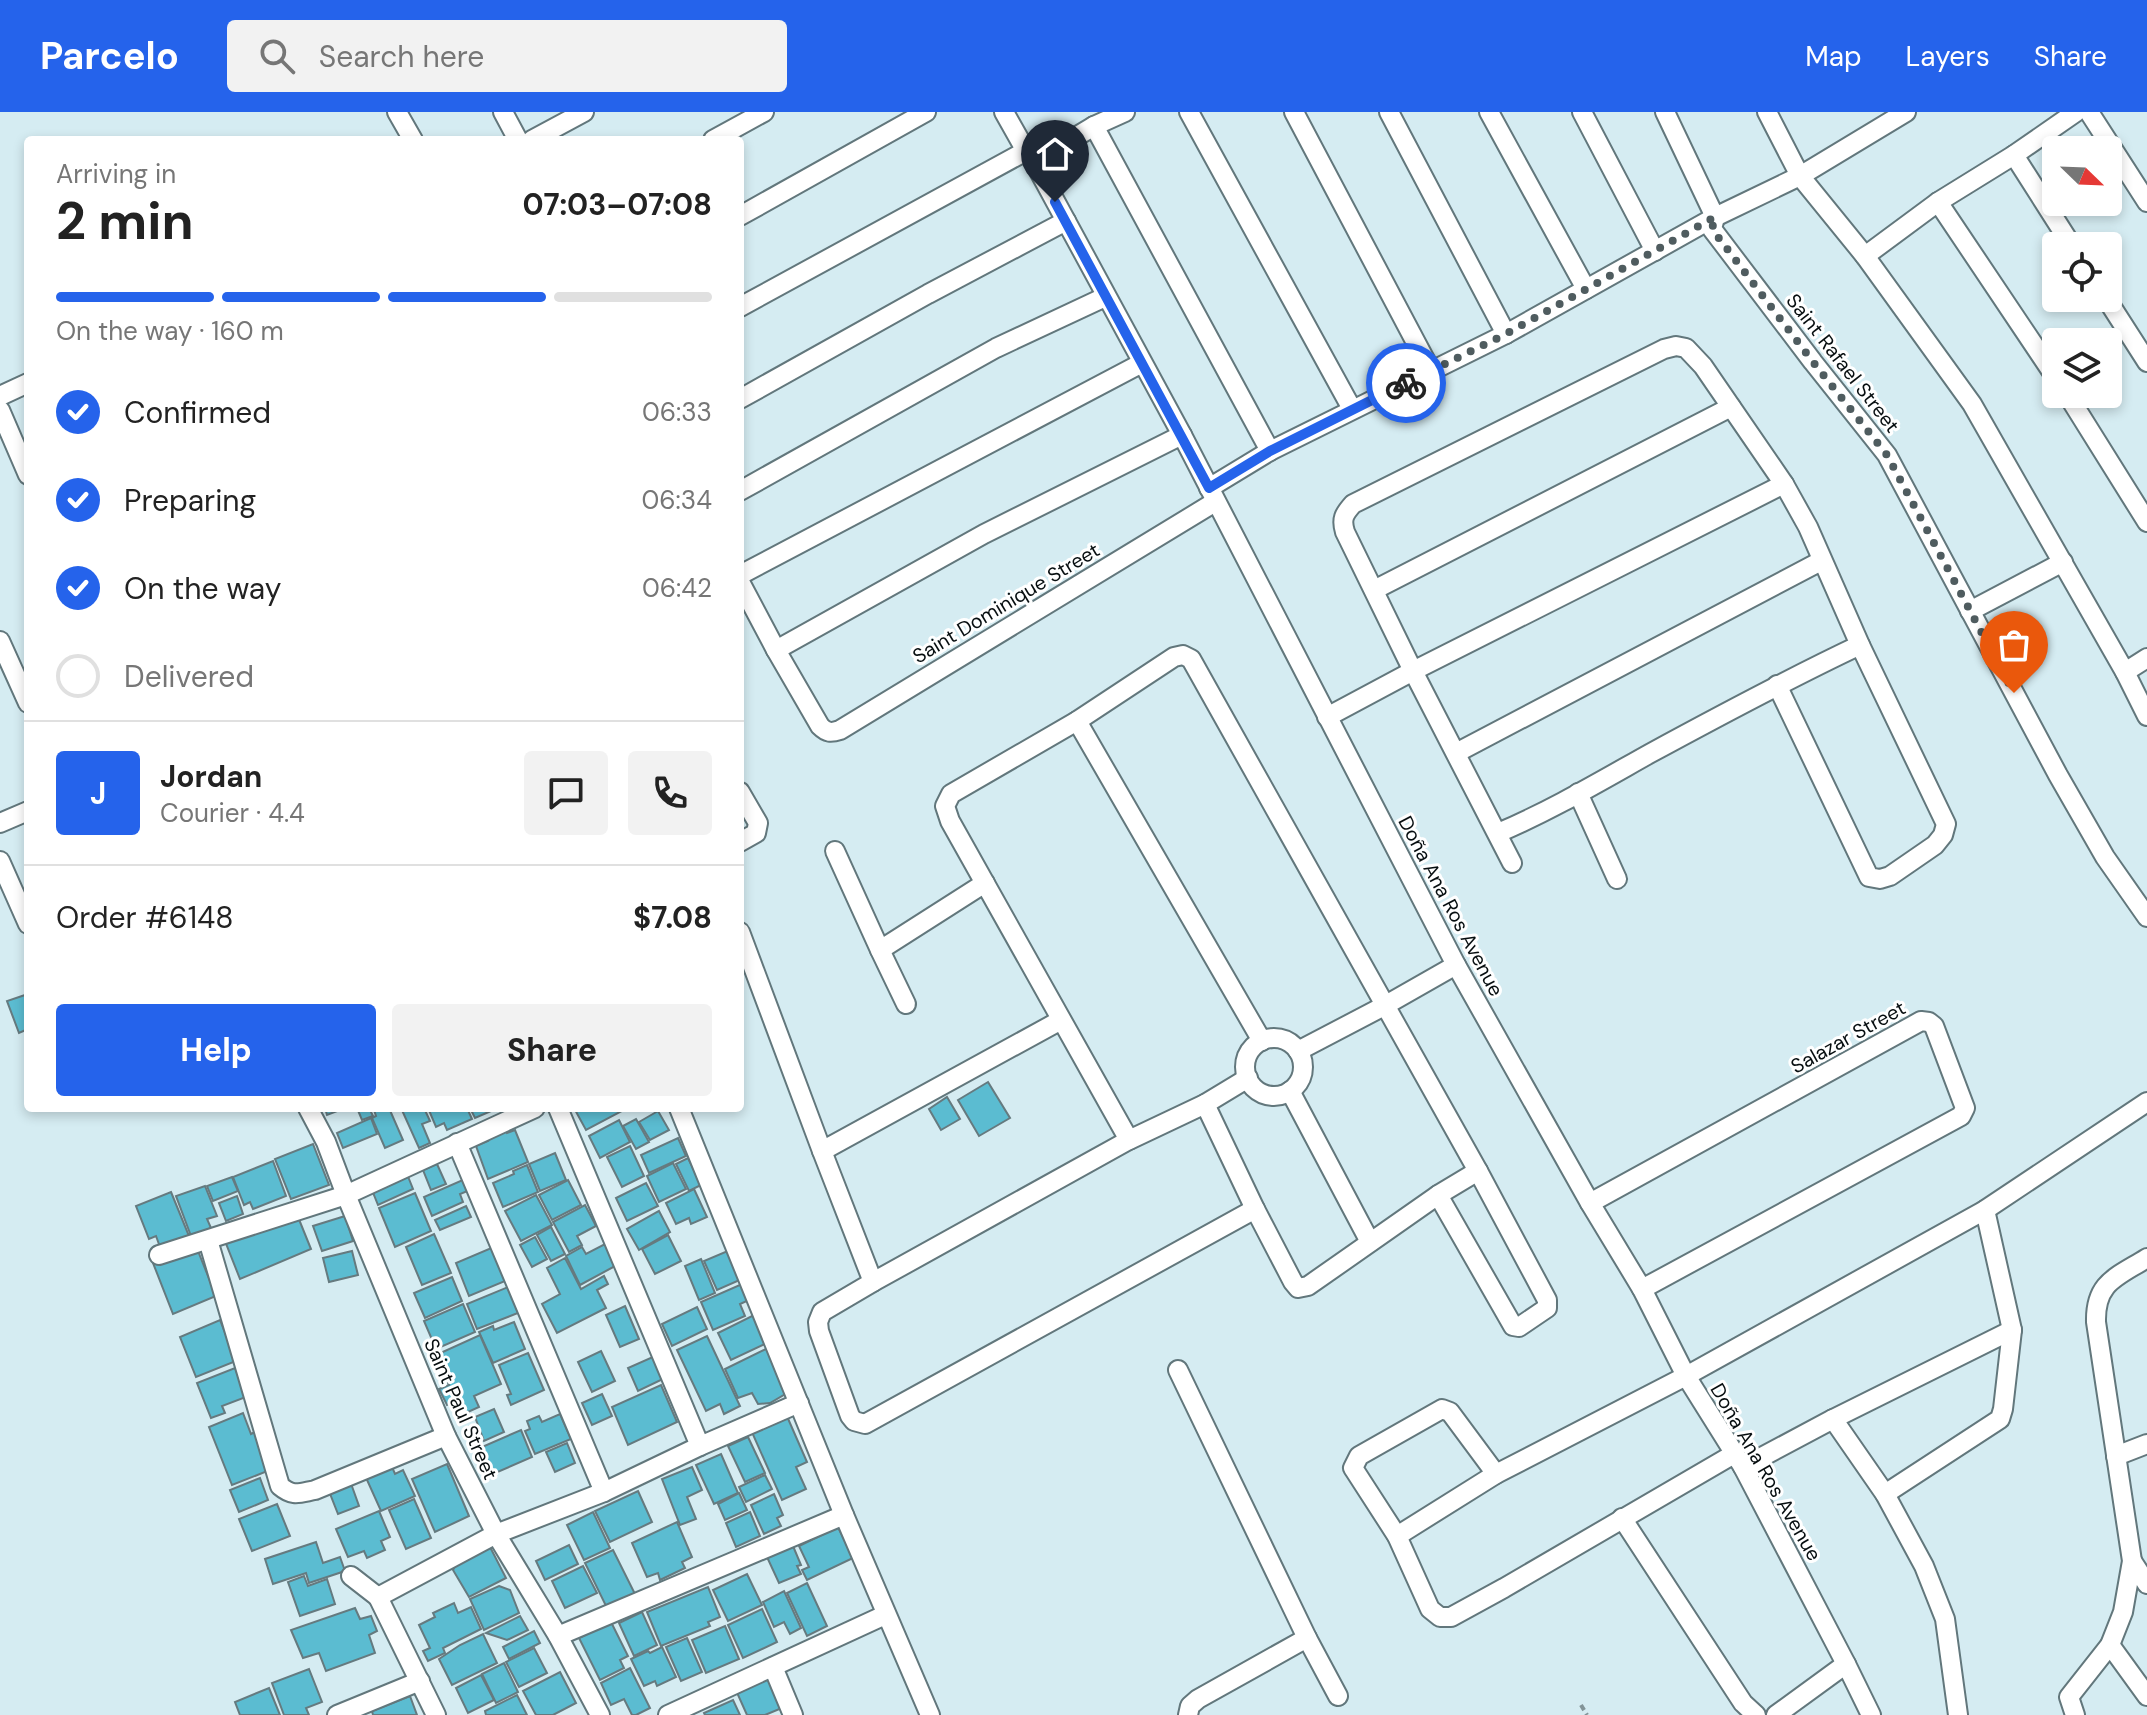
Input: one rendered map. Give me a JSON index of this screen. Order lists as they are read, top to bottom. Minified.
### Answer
{"streets":{"street":["Saint Rafael Street","Saint Dominique Street","Doña Ana Ros Avenue","Salazar Street","Saint Paul Street"]},"crossings":[["Saint Rafael Street","Saint Dominique Street"],["Saint Dominique Street","Doña Ana Ros Avenue"],["Doña Ana Ros Avenue","Salazar Street"]],"north":"bottom right","page":{"header":"Parcelo","search":"Search here","nav":["Map","Layers","Share"],"heading":["2 min","Arriving in","07:03–07:08"],"panel":["Jordan","Courier · 4.4","Order #6148","$7.08"],"bar":"On the way · 160 m","list":[["Confirmed","06:33"],["Preparing","06:34"],["On the way","06:42"],"Delivered"],"round":"J","buttons":["Help","Share"]}}
